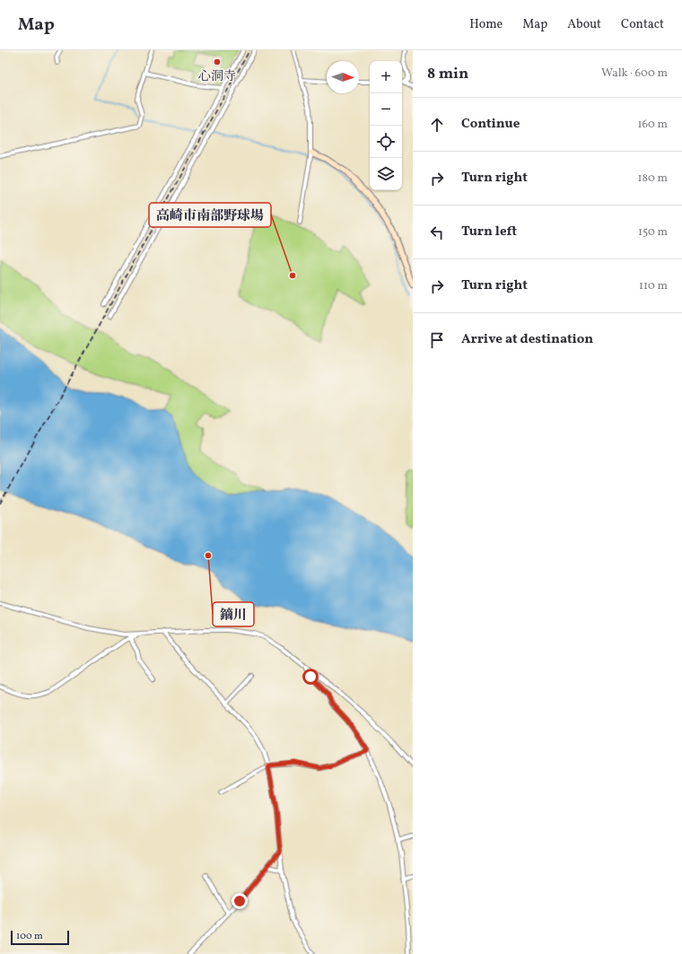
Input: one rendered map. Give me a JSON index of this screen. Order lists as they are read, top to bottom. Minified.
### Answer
{"places":["心洞寺","高崎市南部野球場","鏑川"],"scale_bar":"100 m","north":"right","page":{"header":"Map","nav":["Home","Map","About","Contact"],"heading":["8 min","Walk · 600 m"],"map_buttons":["+","−"],"list":[["Continue","160 m"],["Turn right","180 m"],["Turn left","150 m"],["Turn right","110 m"],"Arrive at destination"],"scale":"100 m"}}
